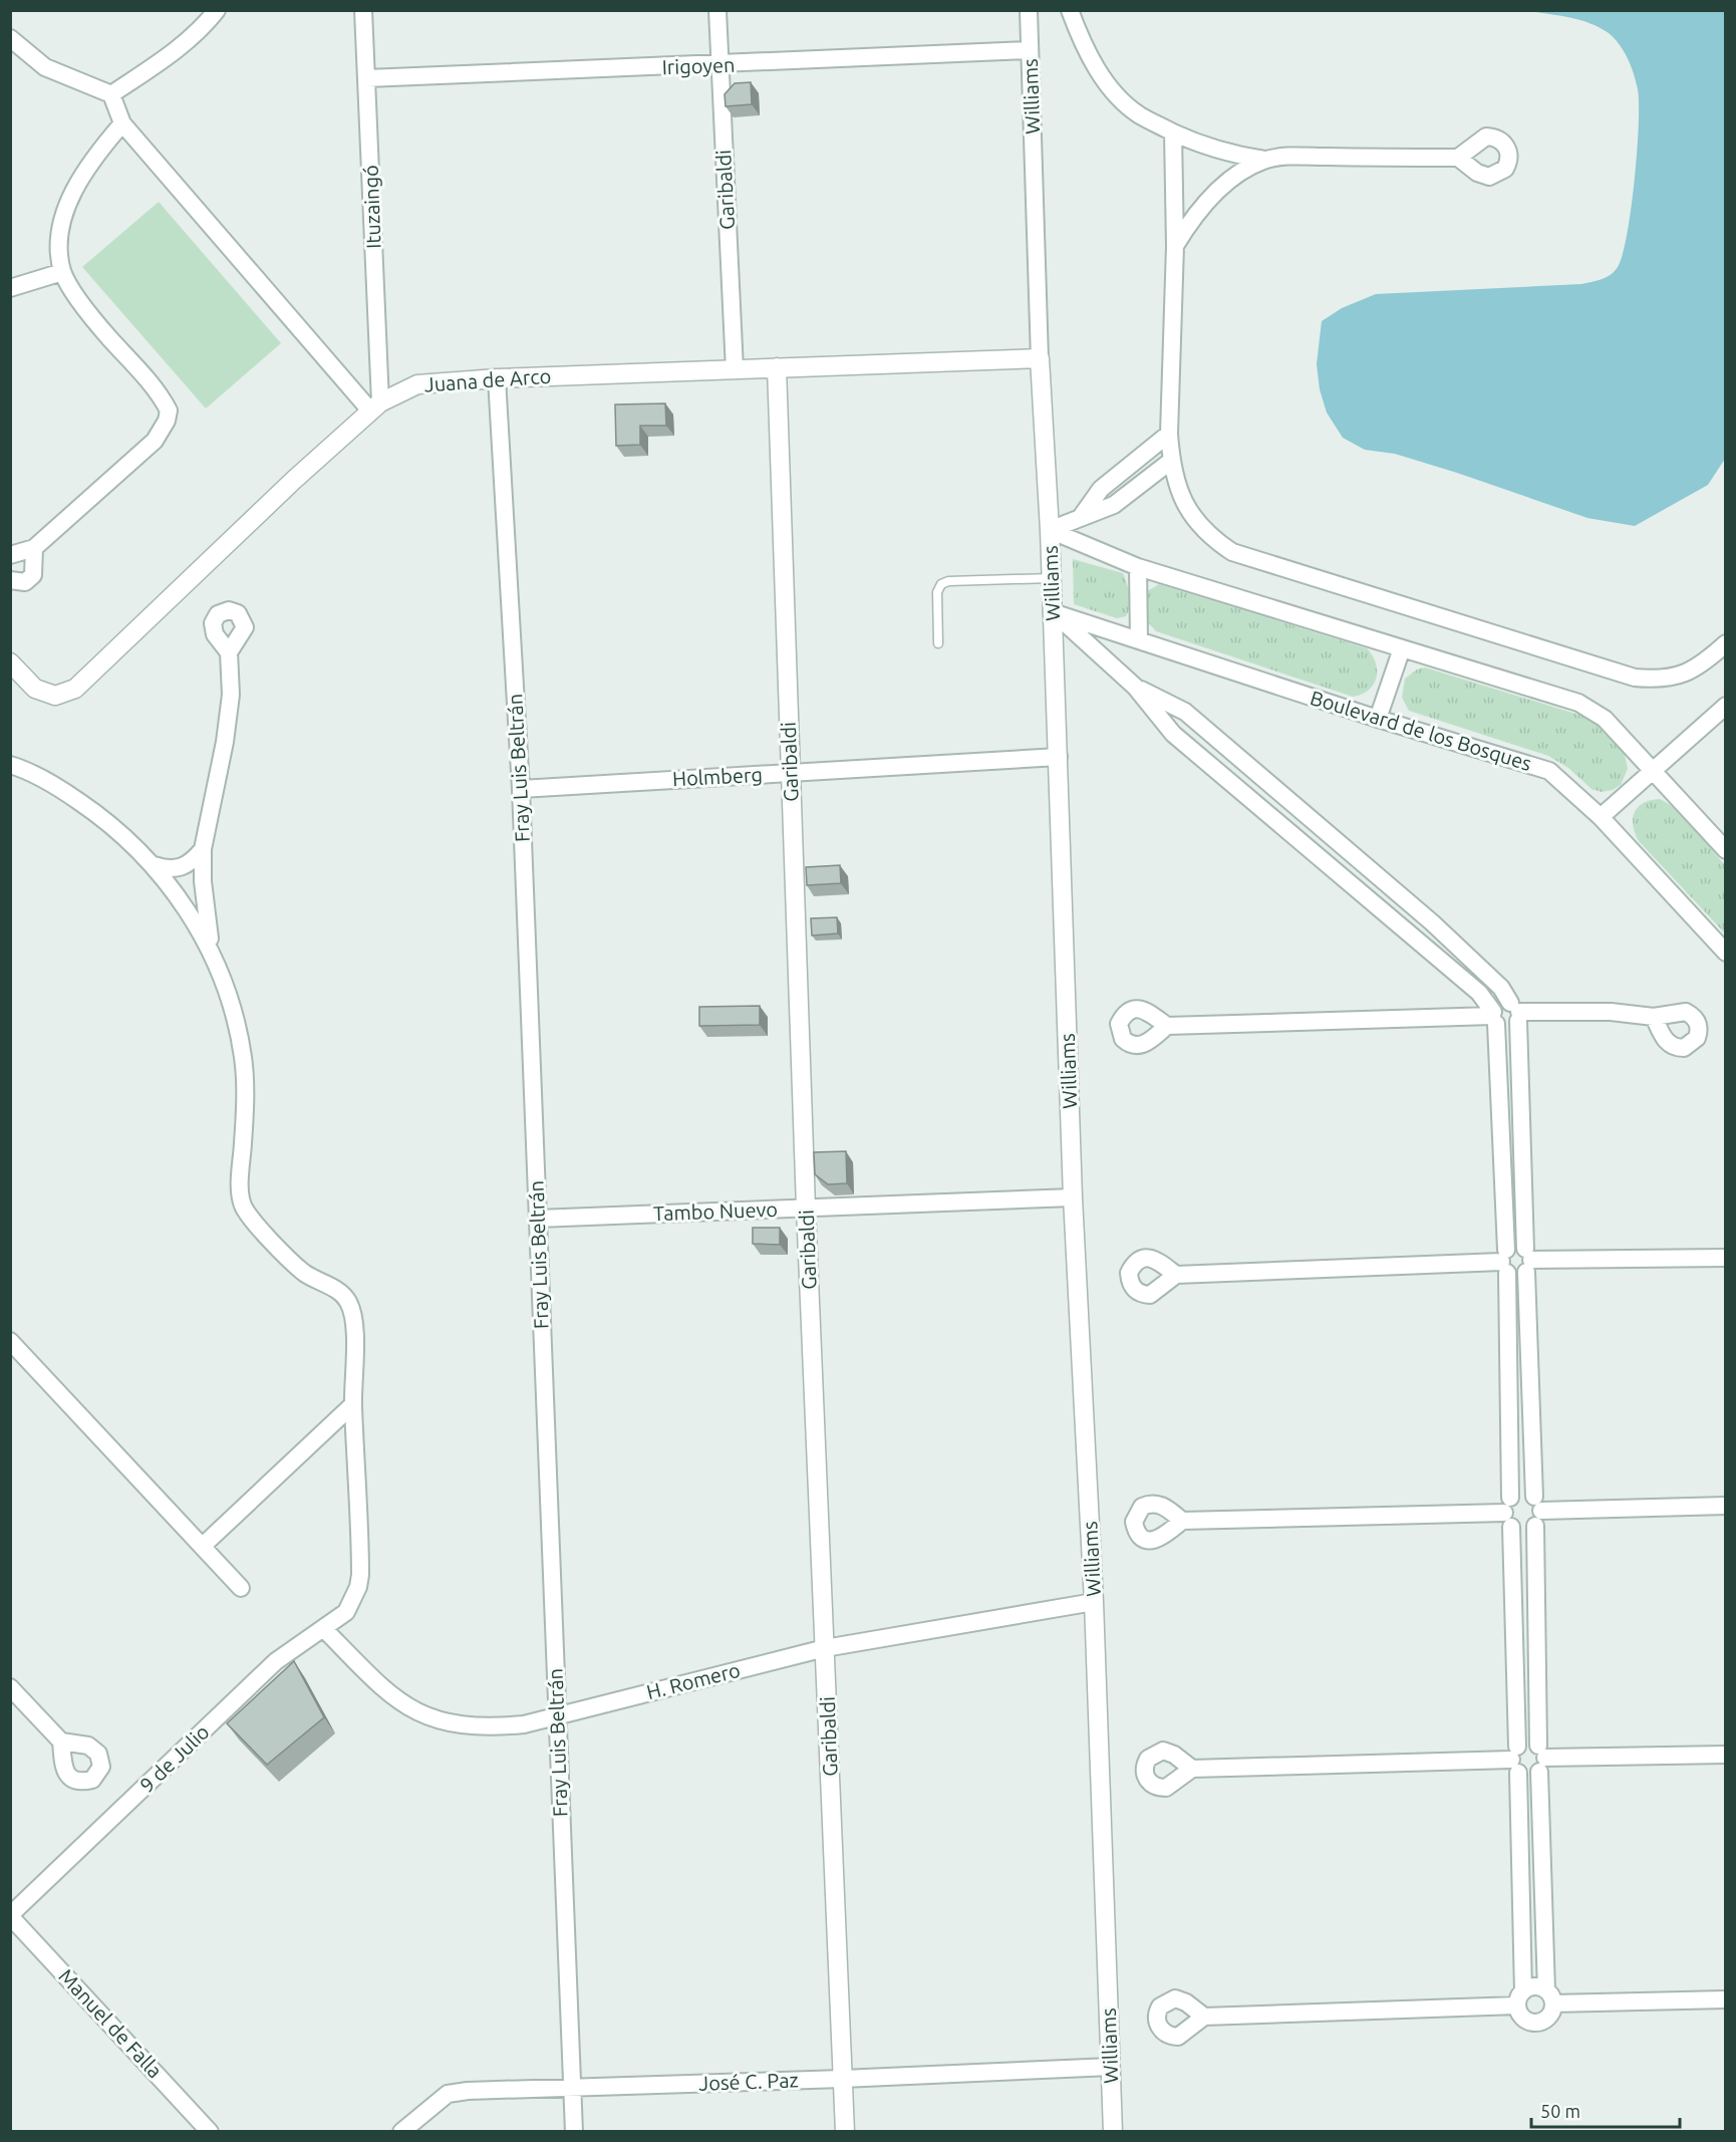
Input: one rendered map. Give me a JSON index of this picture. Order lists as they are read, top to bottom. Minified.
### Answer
{"streets":{"street":["Irigoyen","Williams","Garibaldi","Ituzaingó","Juana de Arco","Boulevard de los Bosques","Fray Luis Beltrán","Holmberg","Tambo Nuevo","H. Romero","9 de Julio","Manuel de Falla","José C. Paz"]},"crossings":[["Irigoyen","Williams"],["Irigoyen","Garibaldi"],["Irigoyen","Ituzaingó"],["Williams","Juana de Arco"],["Williams","Boulevard de los Bosques"],["Williams","Holmberg"],["Williams","Tambo Nuevo"],["Williams","H. Romero"],["Williams","José C. Paz"],["Garibaldi","Juana de Arco"],["Garibaldi","Holmberg"],["Garibaldi","Tambo Nuevo"],["Garibaldi","H. Romero"],["Garibaldi","José C. Paz"],["Ituzaingó","Juana de Arco"],["Juana de Arco","Fray Luis Beltrán"],["Fray Luis Beltrán","Holmberg"],["Fray Luis Beltrán","Tambo Nuevo"],["Fray Luis Beltrán","H. Romero"],["Fray Luis Beltrán","José C. Paz"],["H. Romero","9 de Julio"],["9 de Julio","Manuel de Falla"]],"scale_bar":"50 m"}
